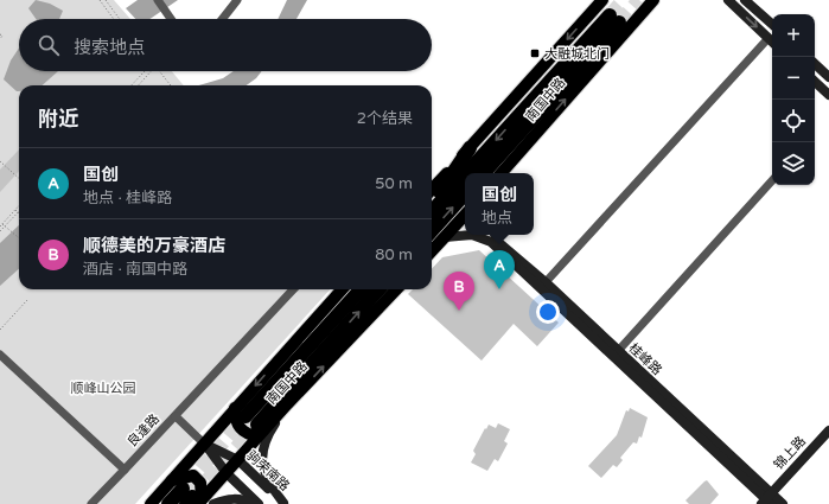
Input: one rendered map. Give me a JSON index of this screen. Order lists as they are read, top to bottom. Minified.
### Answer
{"streets":{"highway":["南国中路"],"street":["桂峰路","良逢路","锦上路","驹荣南路"]},"crossings":[["南国中路","驹荣南路"],["桂峰路","锦上路"]],"parks":["顺峰山公园"],"places":{"transit":["大融城北门"]},"page":{"map_buttons":["+","−"],"search":"搜索地点","heading":["附近","2个结果"],"list":[{"mark":"A","name":"国创","note":"地点 · 桂峰路","value":"50 m"},{"mark":"B","name":"顺德美的万豪酒店","note":"酒店 · 南国中路","value":"80 m"}],"popup":["国创","地点"],"pins":["A","B"]}}
